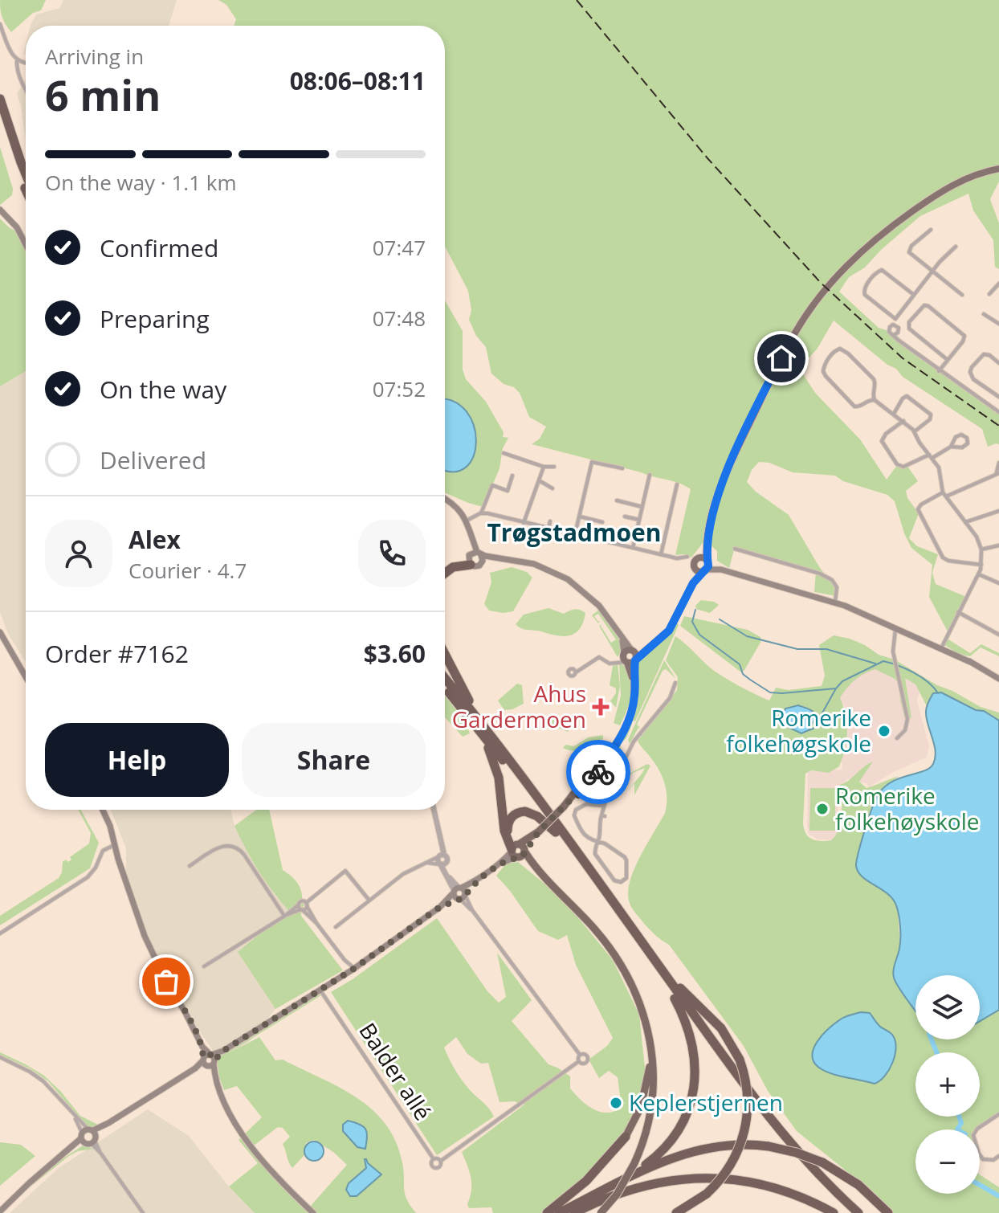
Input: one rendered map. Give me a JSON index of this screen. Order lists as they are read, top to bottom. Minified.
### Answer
{"streets":{"street":["Balder allé"]},"districts":["Trøgstadmoen"],"places":{"health":["Ahus Gardermoen"],"other":["Romerike folkehøgskole","Romerike folkehøyskole","Keplerstjernen"]},"page":{"heading":["6 min","Arriving in","08:06–08:11"],"panel":["Alex","Courier · 4.7","Order #7162","$3.60"],"bar":"On the way · 1.1 km","list":[["Confirmed","07:47"],["Preparing","07:48"],["On the way","07:52"],"Delivered"],"buttons":["Help","Share"],"map_buttons":["+","−"]}}
